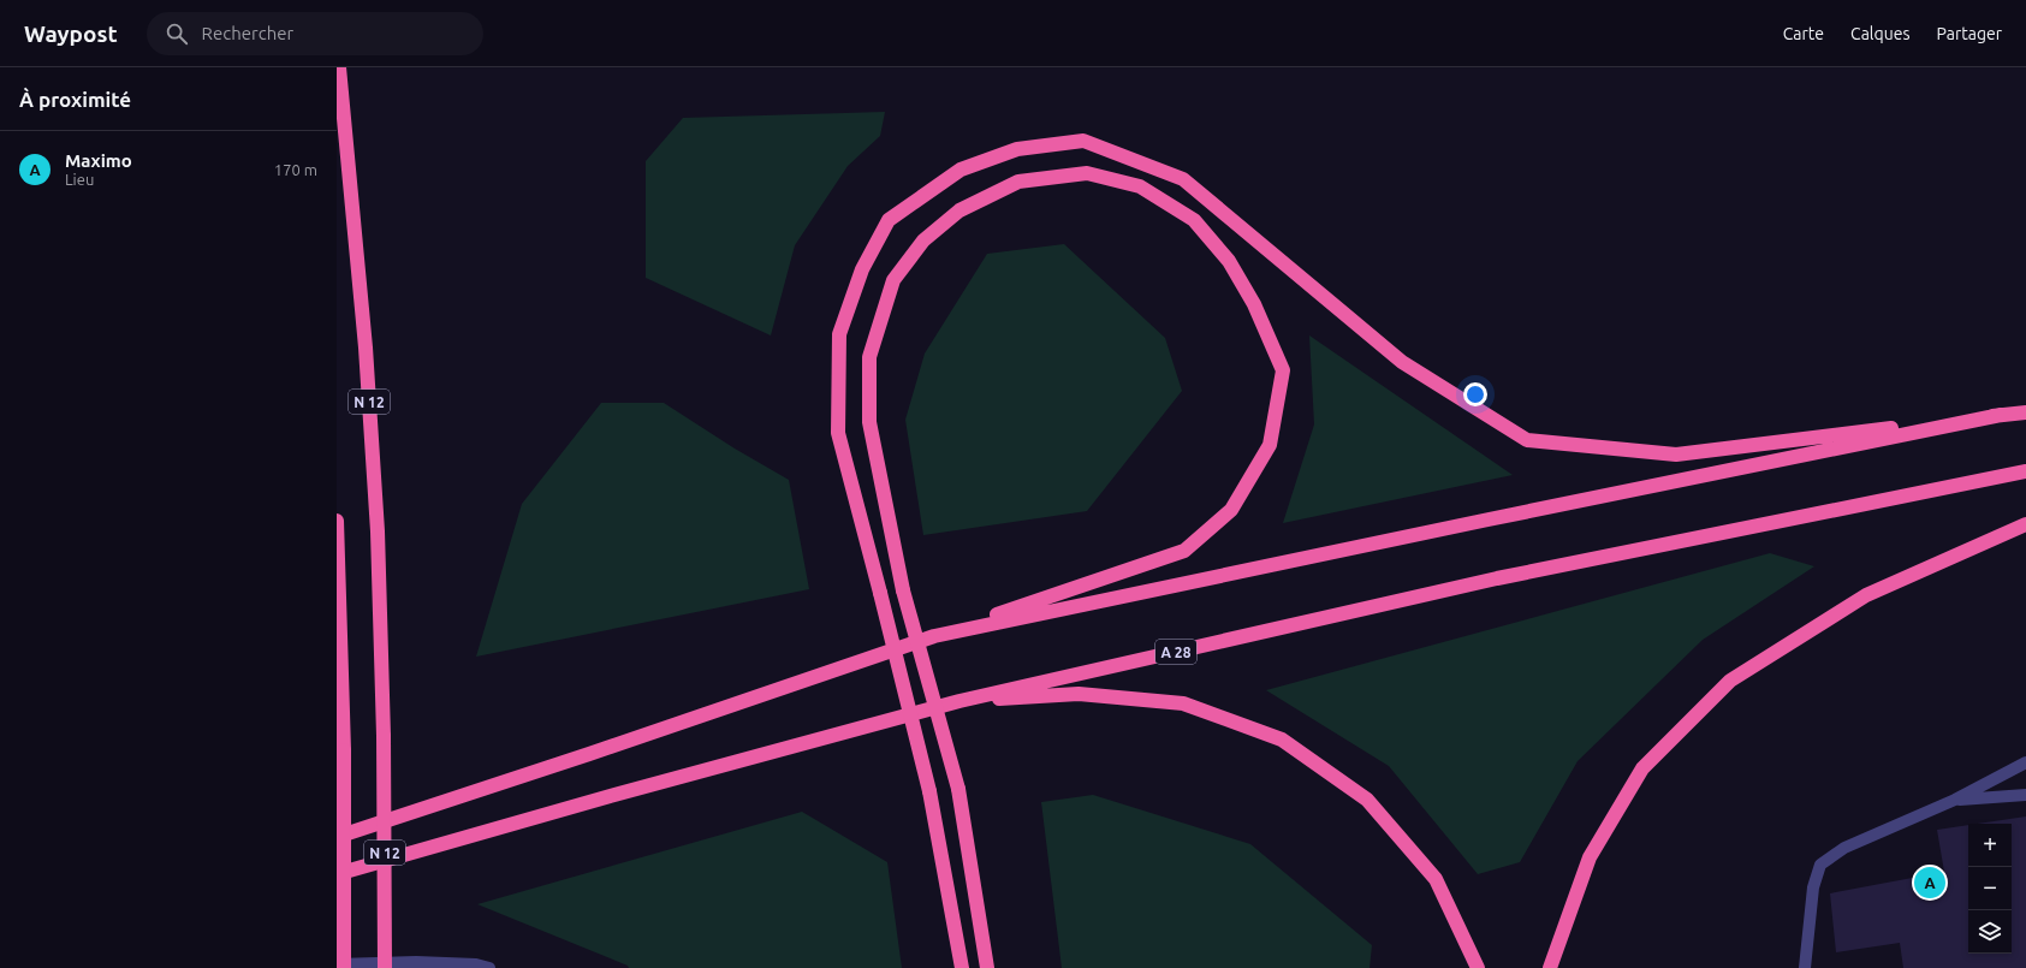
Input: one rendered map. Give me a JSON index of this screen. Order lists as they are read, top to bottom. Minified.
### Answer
{"streets":{"highway":["N 12","A 28"]},"page":{"header":"Waypost","search":"Rechercher","nav":["Carte","Calques","Partager"],"heading":"À proximité","list":[{"mark":"A","name":"Maximo","note":"Lieu","value":"170 m"}],"map_buttons":["+","−"],"pins":"A"}}
